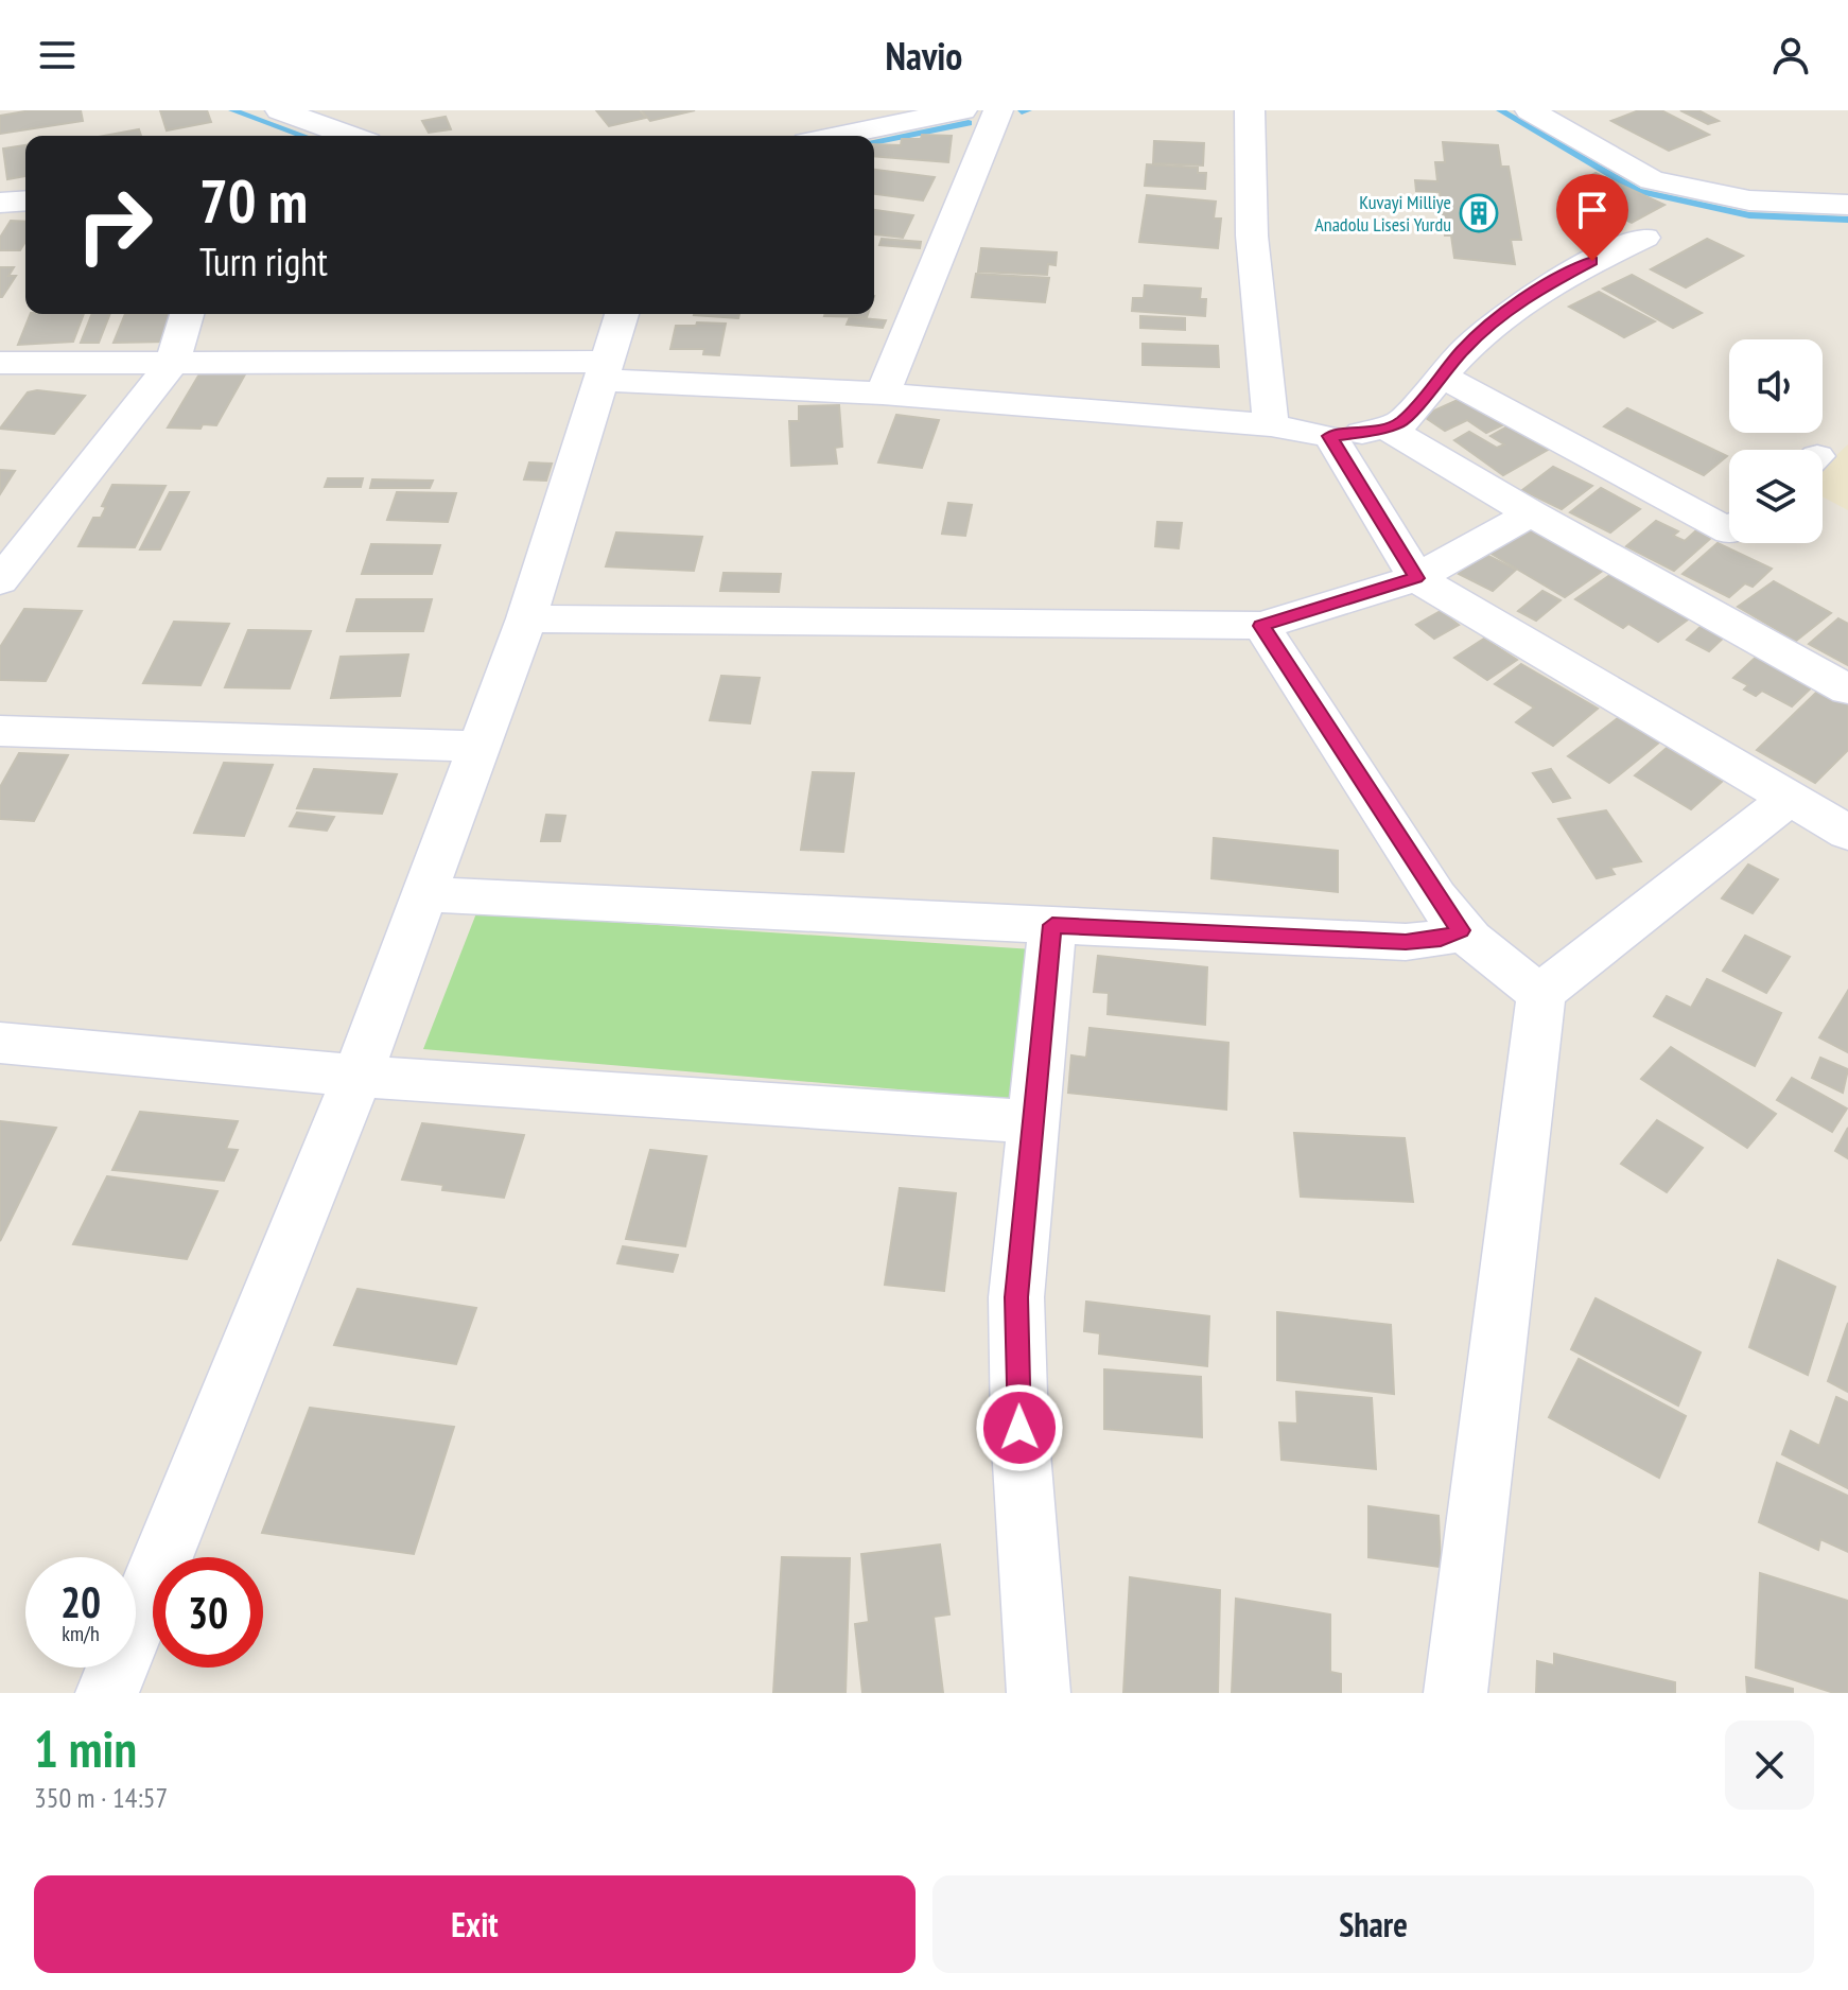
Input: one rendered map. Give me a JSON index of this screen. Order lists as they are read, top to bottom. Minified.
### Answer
{"places":{"building":["Kuvayi Milliye Anadolu Lisesi Yurdu"]},"page":{"header":"Navio","turn":["70 m","Turn right"],"speed":"20 km/h","limit":"30","heading":["1 min","350 m · 14:57"],"buttons":["Exit","Share"]}}
